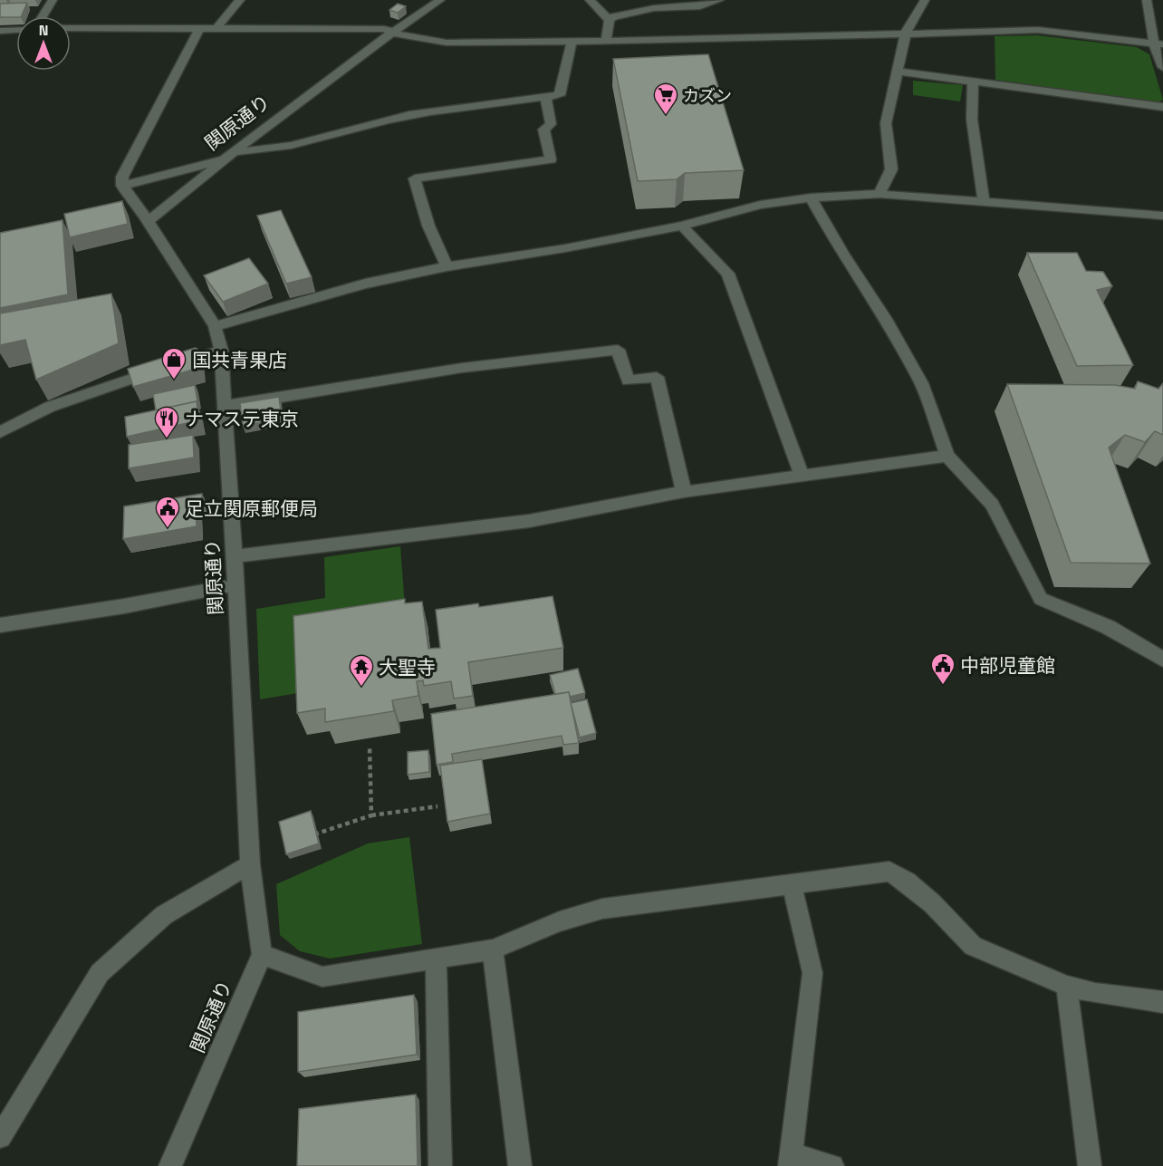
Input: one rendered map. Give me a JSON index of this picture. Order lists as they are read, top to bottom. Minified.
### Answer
{"streets":{"street":["関原通り"]},"places":{"supermarket":["カズン"],"shop":["国共青果店"],"restaurant":["ナマステ東京"],"public building":["足立関原郵便局","中部児童館"],"temple":["大聖寺"]},"north":"top"}
